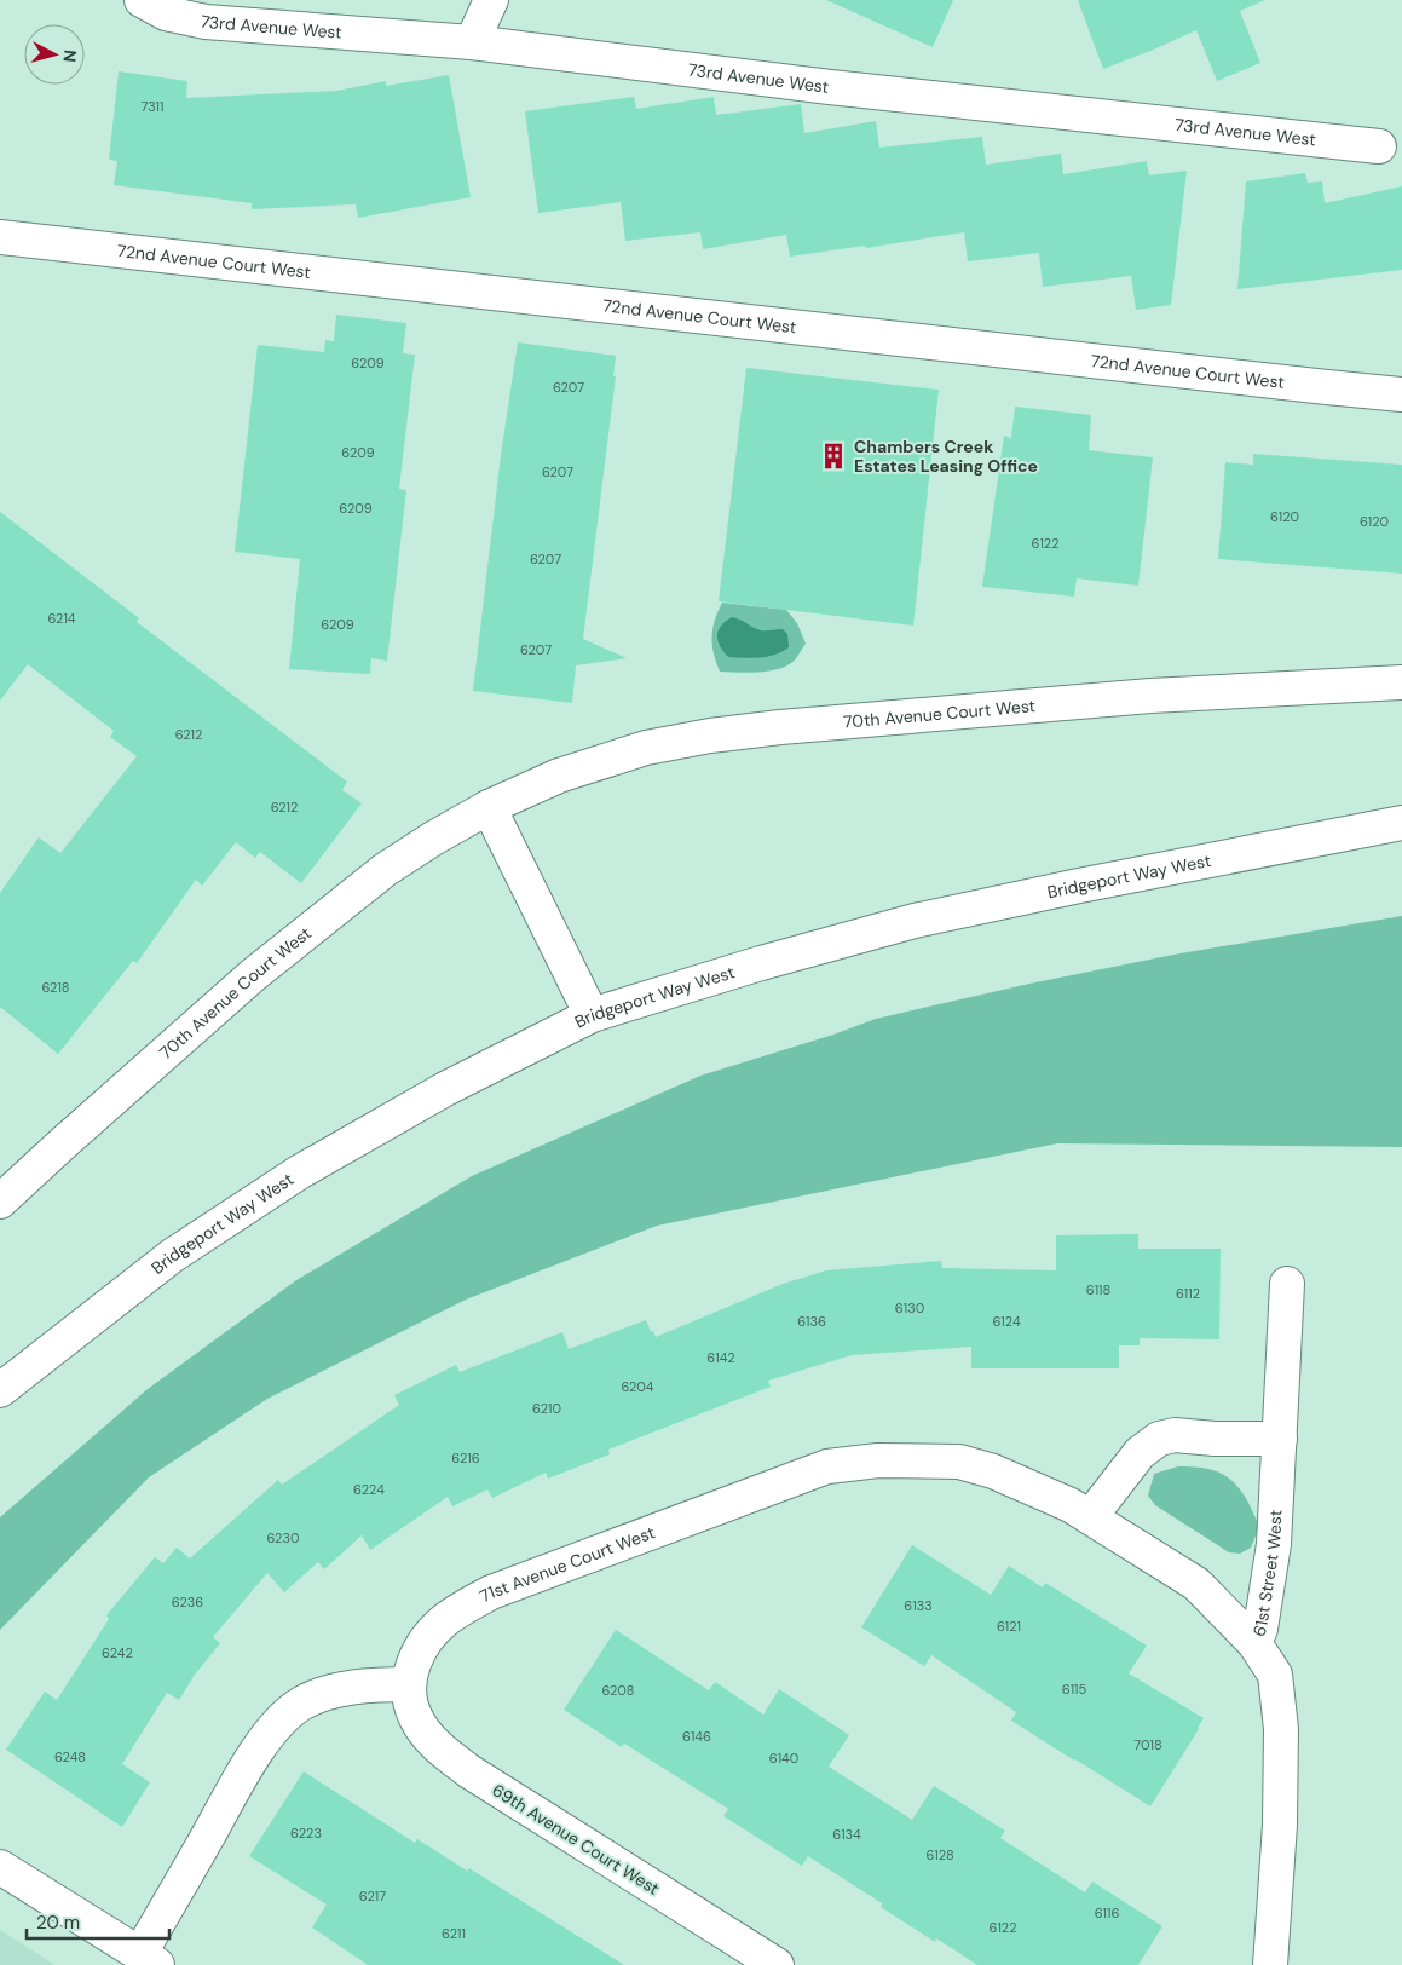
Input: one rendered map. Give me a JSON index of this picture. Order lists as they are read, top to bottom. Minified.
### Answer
{"streets":{"street":["73rd Avenue West","72nd Avenue Court West","70th Avenue Court West","Bridgeport Way West","71st Avenue Court West","61st Street West","69th Avenue Court West"]},"crossings":[["71st Avenue Court West","61st Street West"],["71st Avenue Court West","69th Avenue Court West"]],"places":{"building":["Chambers Creek Estates Leasing Office"]},"house_numbers":["7311","6209","6207","6209","6207","6209","6120","6120","6122","6207","6214","6209","6207","6212","6212","6218","6118","6112","6130","6136","6124","6142","6204","6210","6216","6224","6230","6236","6133","6121","6242","6115","6208","6146","7018","6248","6140","6223","6134","6128","6217","6116","6122","6211"],"scale_bar":"20 m","north":"right"}
